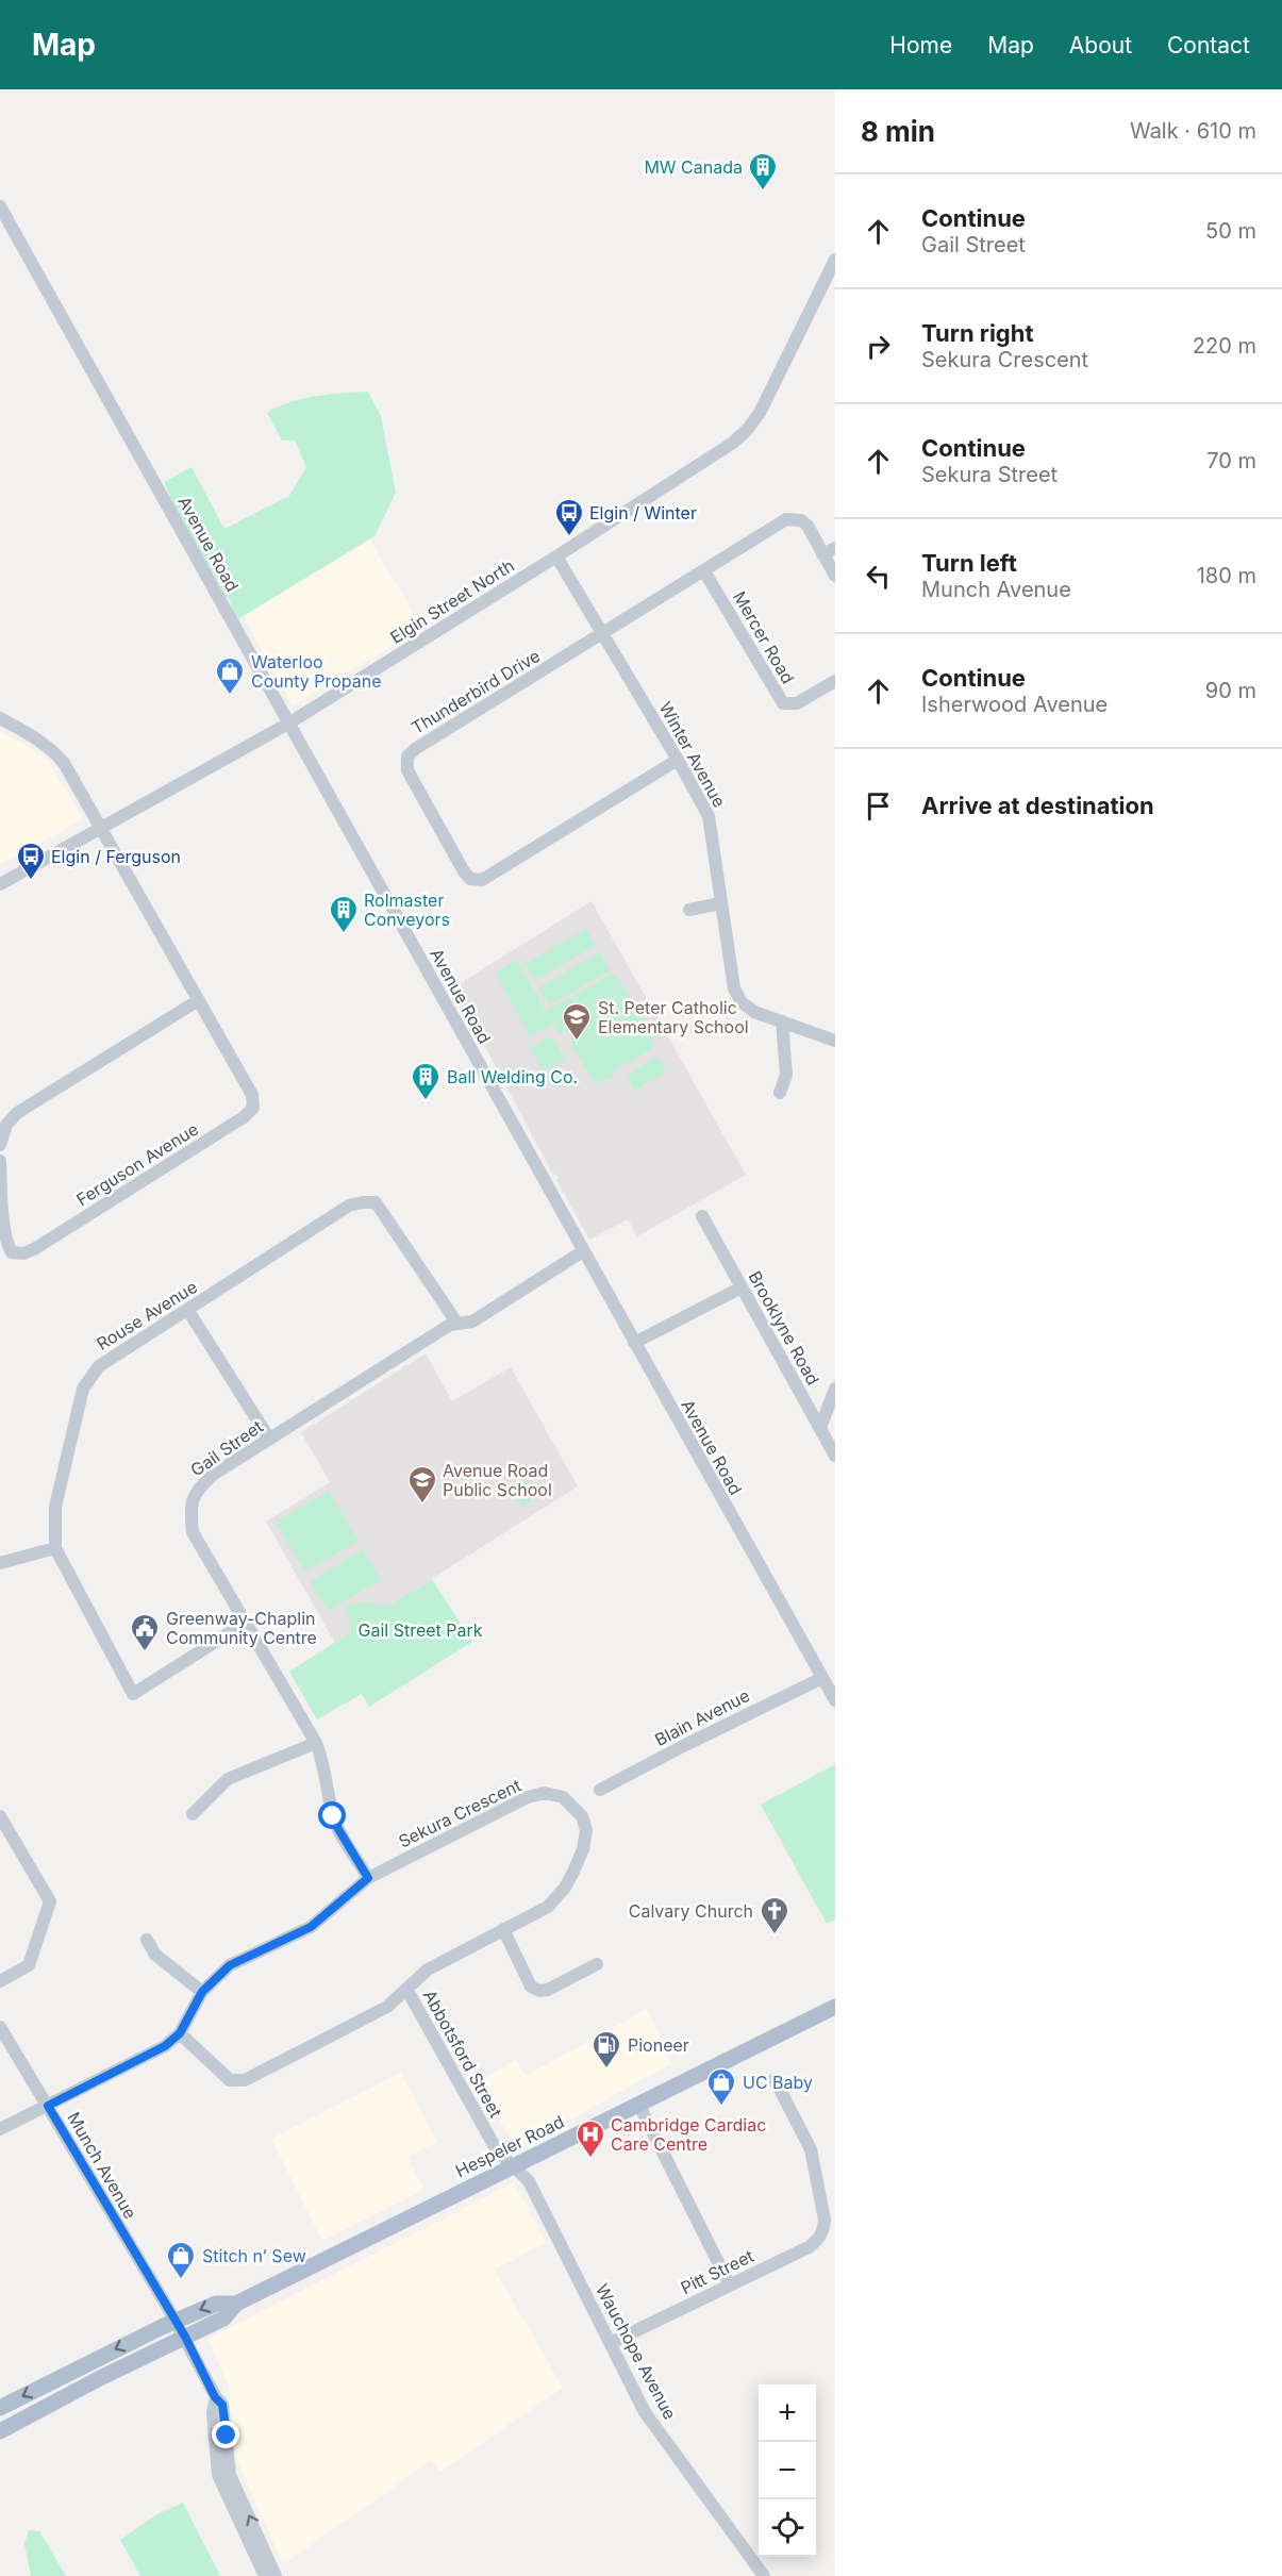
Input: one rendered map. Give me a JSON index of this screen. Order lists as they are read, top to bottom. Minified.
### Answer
{"streets":{"main road":["Hespeler Road"],"street":["Avenue Road","Elgin Street North","Mercer Road","Thunderbird Drive","Winter Avenue","Ferguson Avenue","Rouse Avenue","Brooklyne Road","Gail Street","Blain Avenue","Sekura Crescent","Abbotsford Street","Munch Avenue","Pitt Street","Wauchope Avenue"]},"crossings":[["Avenue Road","Elgin Street North"],["Avenue Road","Gail Street"],["Avenue Road","Blain Avenue"],["Elgin Street North","Winter Avenue"],["Elgin Street North","Ferguson Avenue"],["Mercer Road","Thunderbird Drive"],["Thunderbird Drive","Winter Avenue"],["Rouse Avenue","Gail Street"],["Gail Street","Sekura Crescent"],["Sekura Crescent","Abbotsford Street"],["Sekura Crescent","Munch Avenue"],["Abbotsford Street","Hespeler Road"],["Abbotsford Street","Wauchope Avenue"],["Hespeler Road","Munch Avenue"],["Hespeler Road","Wauchope Avenue"],["Pitt Street","Wauchope Avenue"]],"parks":["Gail Street Park"],"places":{"building":["MW Canada","Rolmaster Conveyors","Ball Welding Co."],"bus stop":["Elgin / Winter","Elgin / Ferguson"],"shop":["Waterloo County Propane","UC Baby","Stitch n’ Sew"],"school or university":["St. Peter Catholic Elementary School","Avenue Road Public School"],"public building":["Greenway-Chaplin Community Centre"],"church":["Calvary Church"],"fuel station":["Pioneer"],"hospital":["Cambridge Cardiac Care Centre"]},"page":{"header":"Map","nav":["Home","Map","About","Contact"],"heading":["8 min","Walk · 610 m"],"list":[["Continue","Gail Street","50 m"],["Turn right","Sekura Crescent","220 m"],["Continue","Sekura Street","70 m"],["Turn left","Munch Avenue","180 m"],["Continue","Isherwood Avenue","90 m"],"Arrive at destination"],"map_buttons":["+","−"]}}
